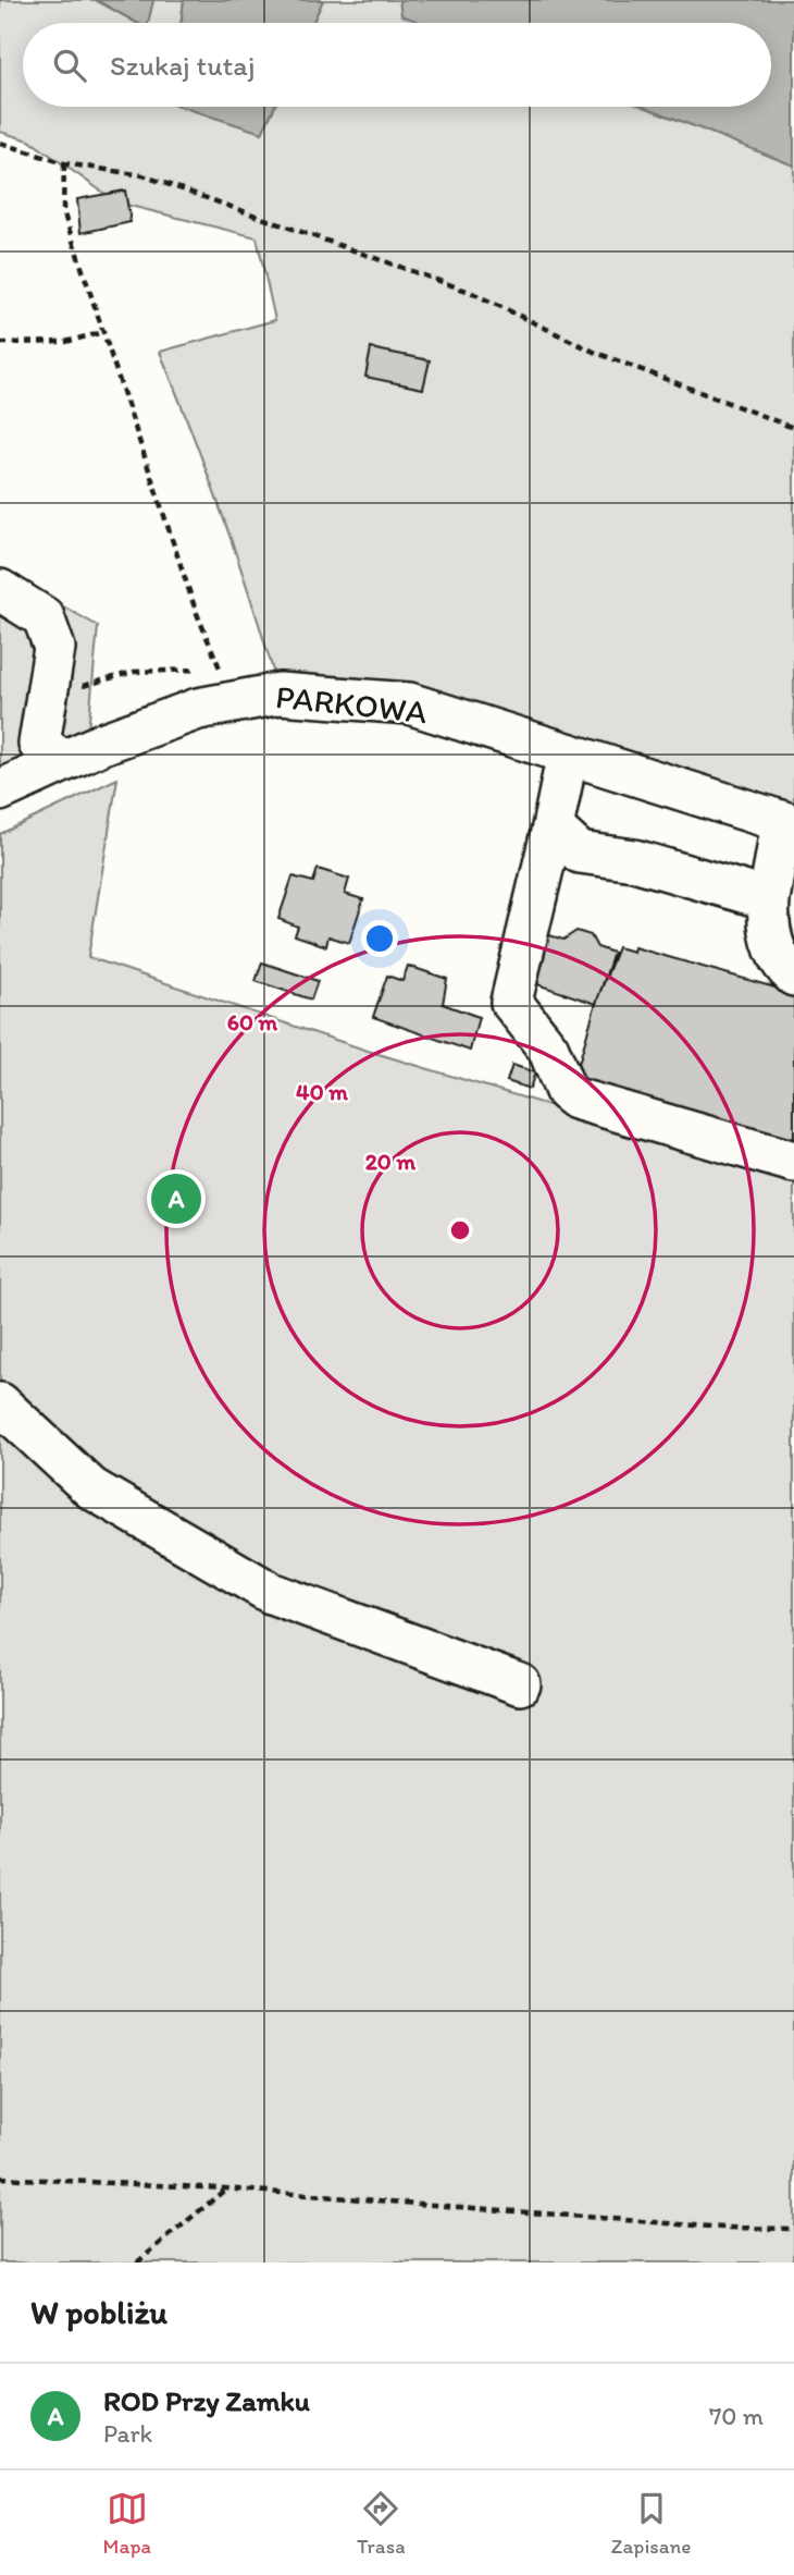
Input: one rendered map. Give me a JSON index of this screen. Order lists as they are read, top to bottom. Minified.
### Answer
{"streets":{"street":["PARKOWA"]},"page":{"search":"Szukaj tutaj","pins":"A","heading":"W pobliżu","list":[{"mark":"A","name":"ROD Przy Zamku","note":"Park","value":"70 m"}],"nav":["Mapa","Trasa","Zapisane"]},"rings":["60 m","40 m","20 m"]}
